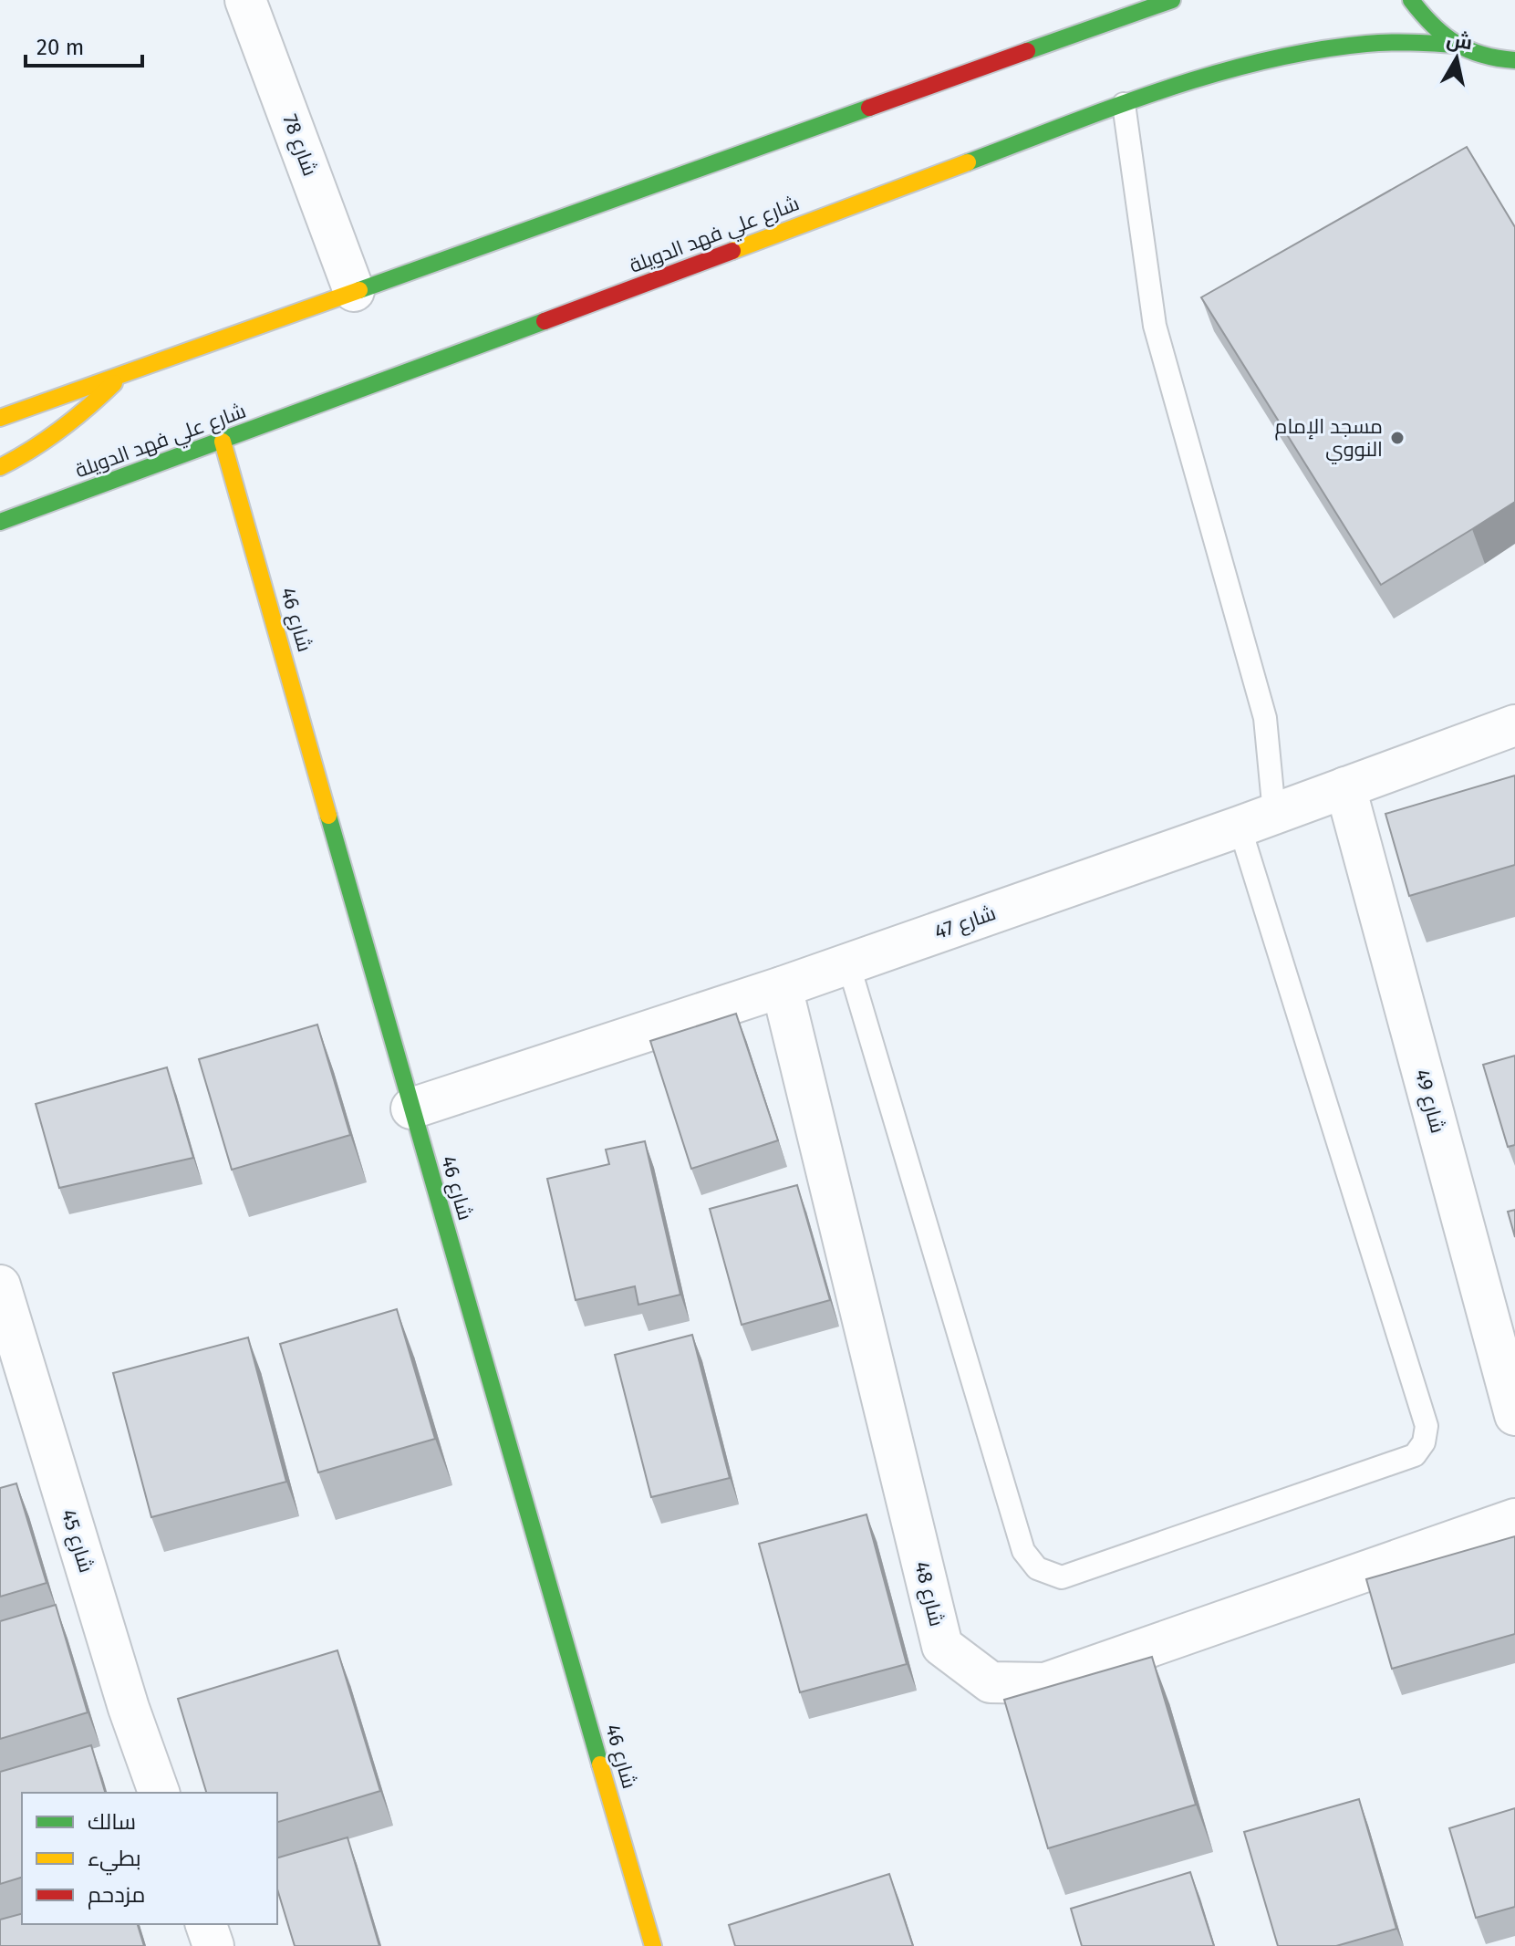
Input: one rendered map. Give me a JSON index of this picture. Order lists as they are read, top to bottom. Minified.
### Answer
{"streets":{"main road":["شارع علي فهد الدويلة","شارع 46"],"street":["شارع 78","شارع 47","شارع 49","شارع 45","شارع 48"]},"crossings":[["شارع علي فهد الدويلة","شارع 46"],["شارع 46","شارع 47"],["شارع 47","شارع 49"],["شارع 47","شارع 48"]],"places":["مسجد الإمام النووي"],"legend":["سالك","بطيء","مزدحم"],"scale_bar":"20 m","north":"top"}
